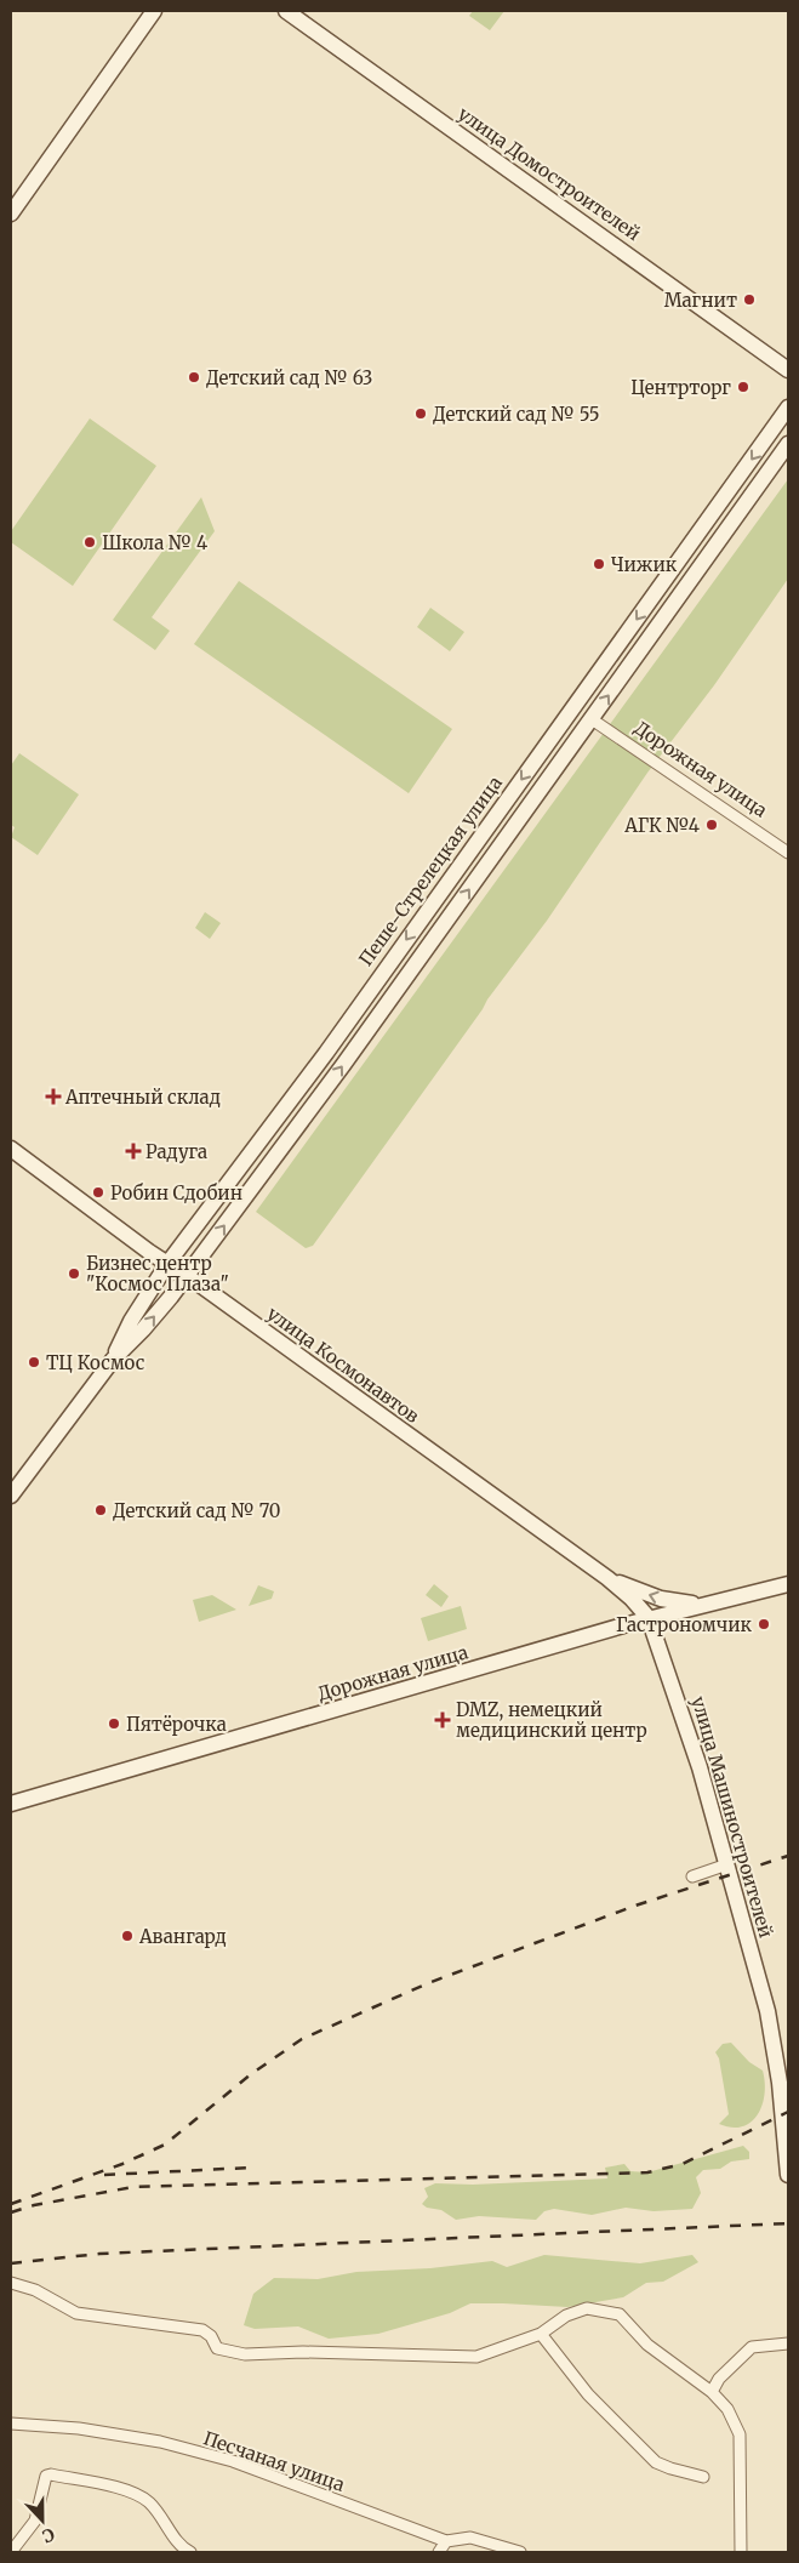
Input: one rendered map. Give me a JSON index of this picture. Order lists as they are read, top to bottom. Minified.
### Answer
{"streets":{"street":["улица Домостроителей","Дорожная улица","Пеше-Стрелецкая улица","улица Космонавтов","улица Машиностроителей","Песчаная улица"]},"crossings":[["Дорожная улица","Пеше-Стрелецкая улица"],["Дорожная улица","улица Космонавтов"],["Дорожная улица","улица Машиностроителей"],["Пеше-Стрелецкая улица","улица Космонавтов"],["улица Космонавтов","улица Машиностроителей"]],"places":{"other":["Магнит","Детский сад № 63","Центрторг","Детский сад № 55","Школа № 4","Чижик","АГК №4","Робин Сдобин","Бизнес центр \"Космос Плаза\"","ТЦ Космос","Детский сад № 70","Гастрономчик","Пятёрочка","Авангард"],"health":["Аптечный склад","Радуга","DMZ, немецкий медицинский центр"]},"north":"bottom"}
